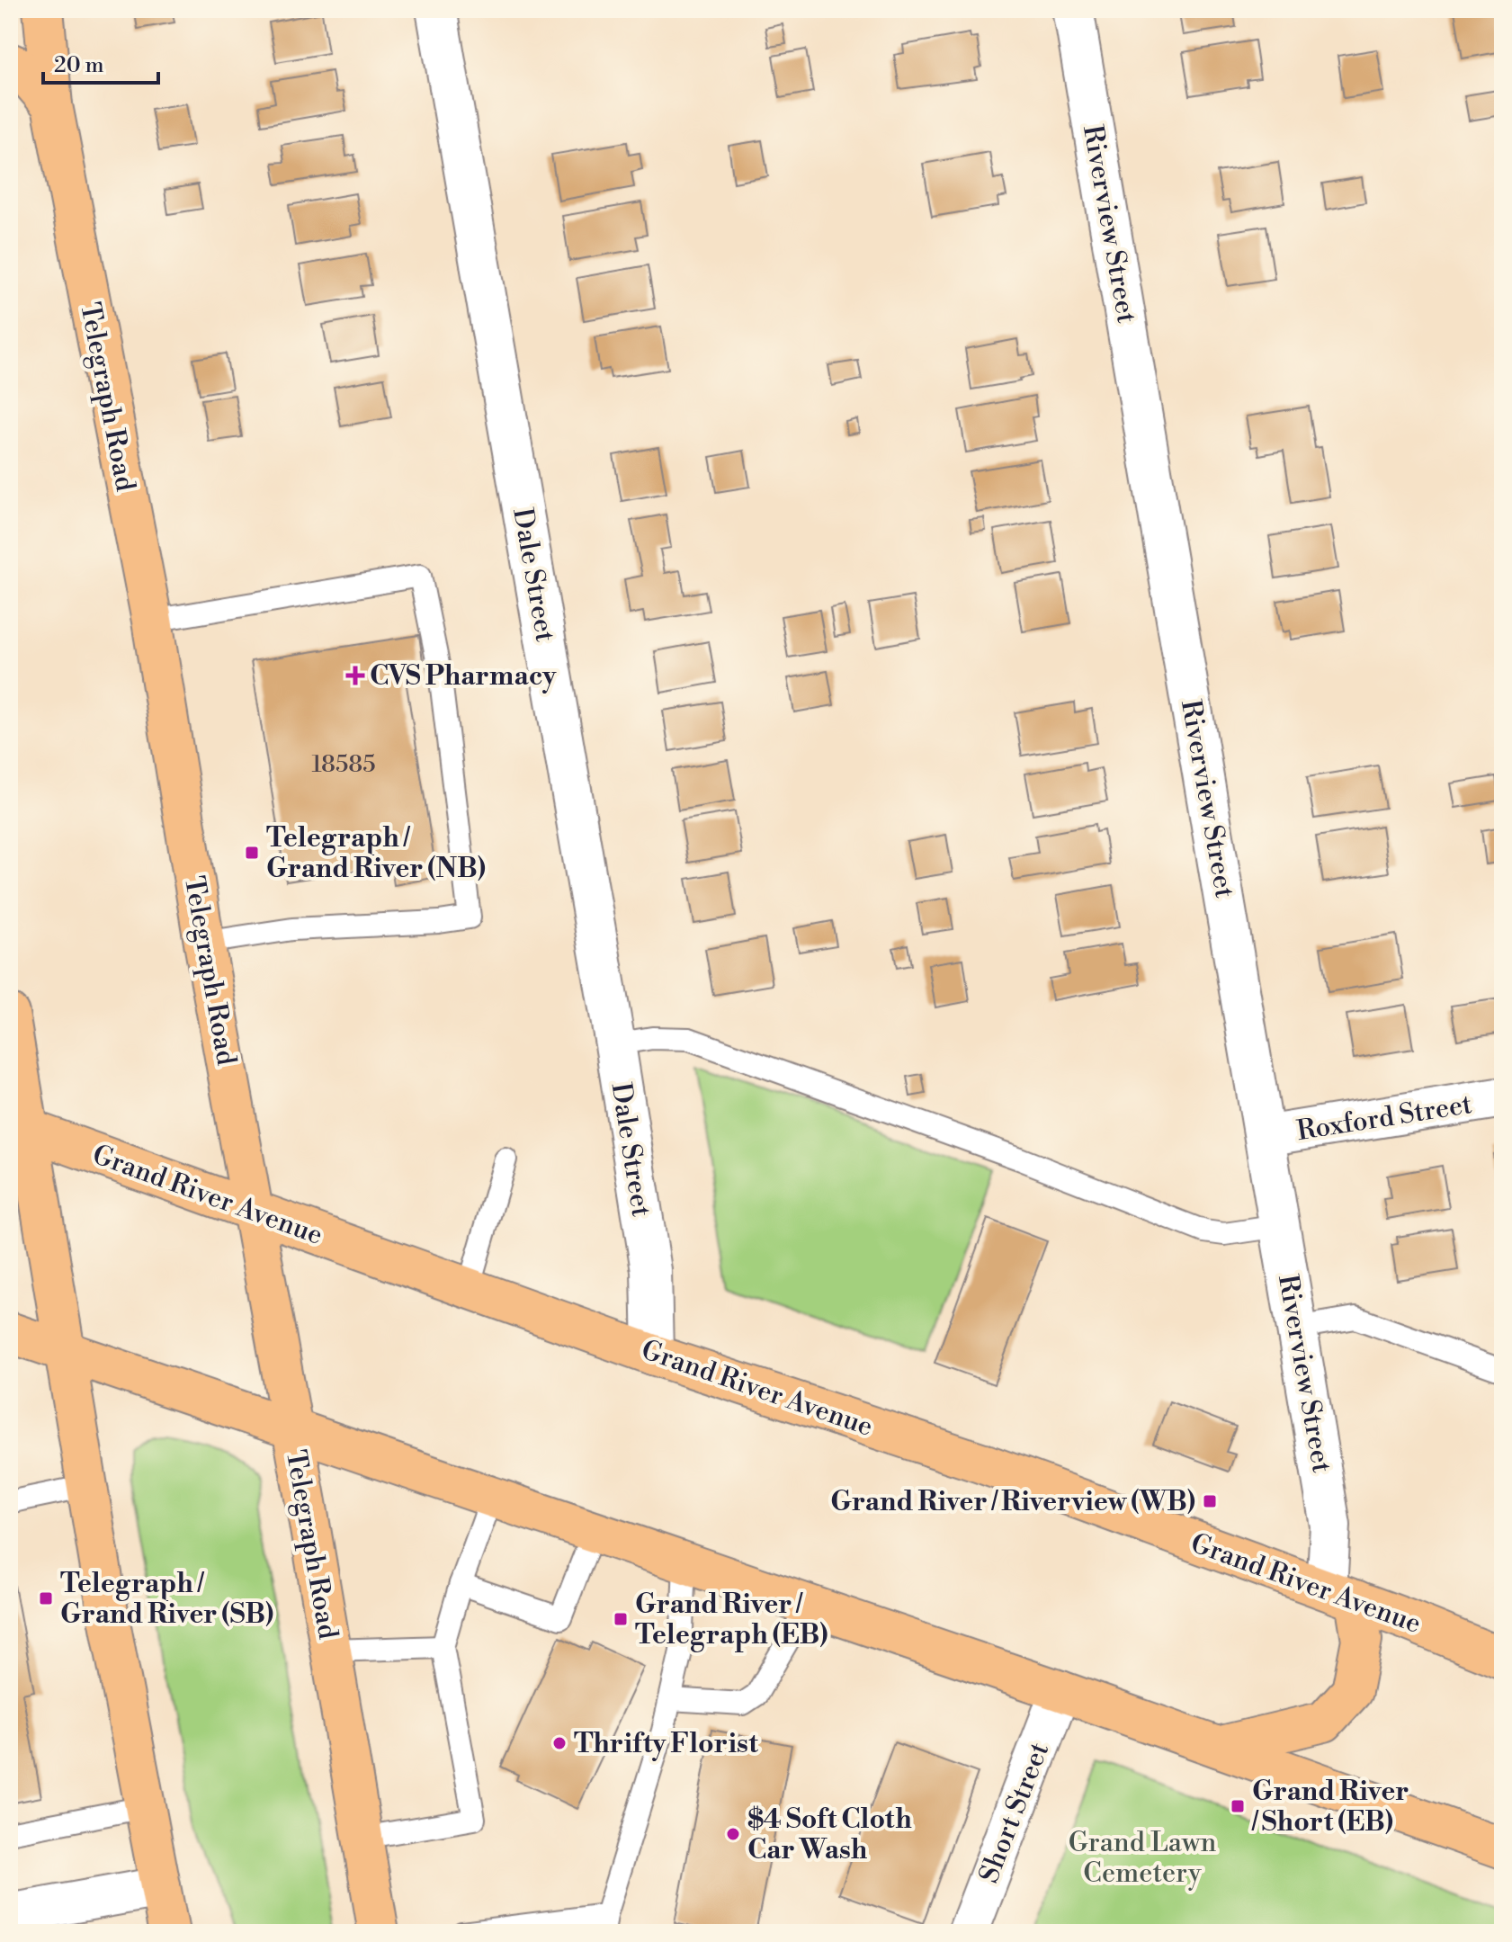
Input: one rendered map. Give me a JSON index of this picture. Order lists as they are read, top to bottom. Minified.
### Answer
{"streets":{"main road":["Telegraph Road","Grand River Avenue"],"street":["Riverview Street","Dale Street","Roxford Street","Short Street"]},"crossings":[["Riverview Street","Roxford Street"],["Riverview Street","Grand River Avenue"],["Telegraph Road","Grand River Avenue"],["Dale Street","Grand River Avenue"]],"parks":["Grand Lawn Cemetery"],"places":{"health":["CVS Pharmacy"],"transit":["Telegraph / Grand River (NB)","Grand River / Riverview (WB)","Telegraph / Grand River (SB)","Grand River / Telegraph (EB)","Grand River / Short (EB)"],"other":["Thrifty Florist","$4 Soft Cloth Car Wash"]},"house_numbers":["18585"],"scale_bar":"20 m"}
